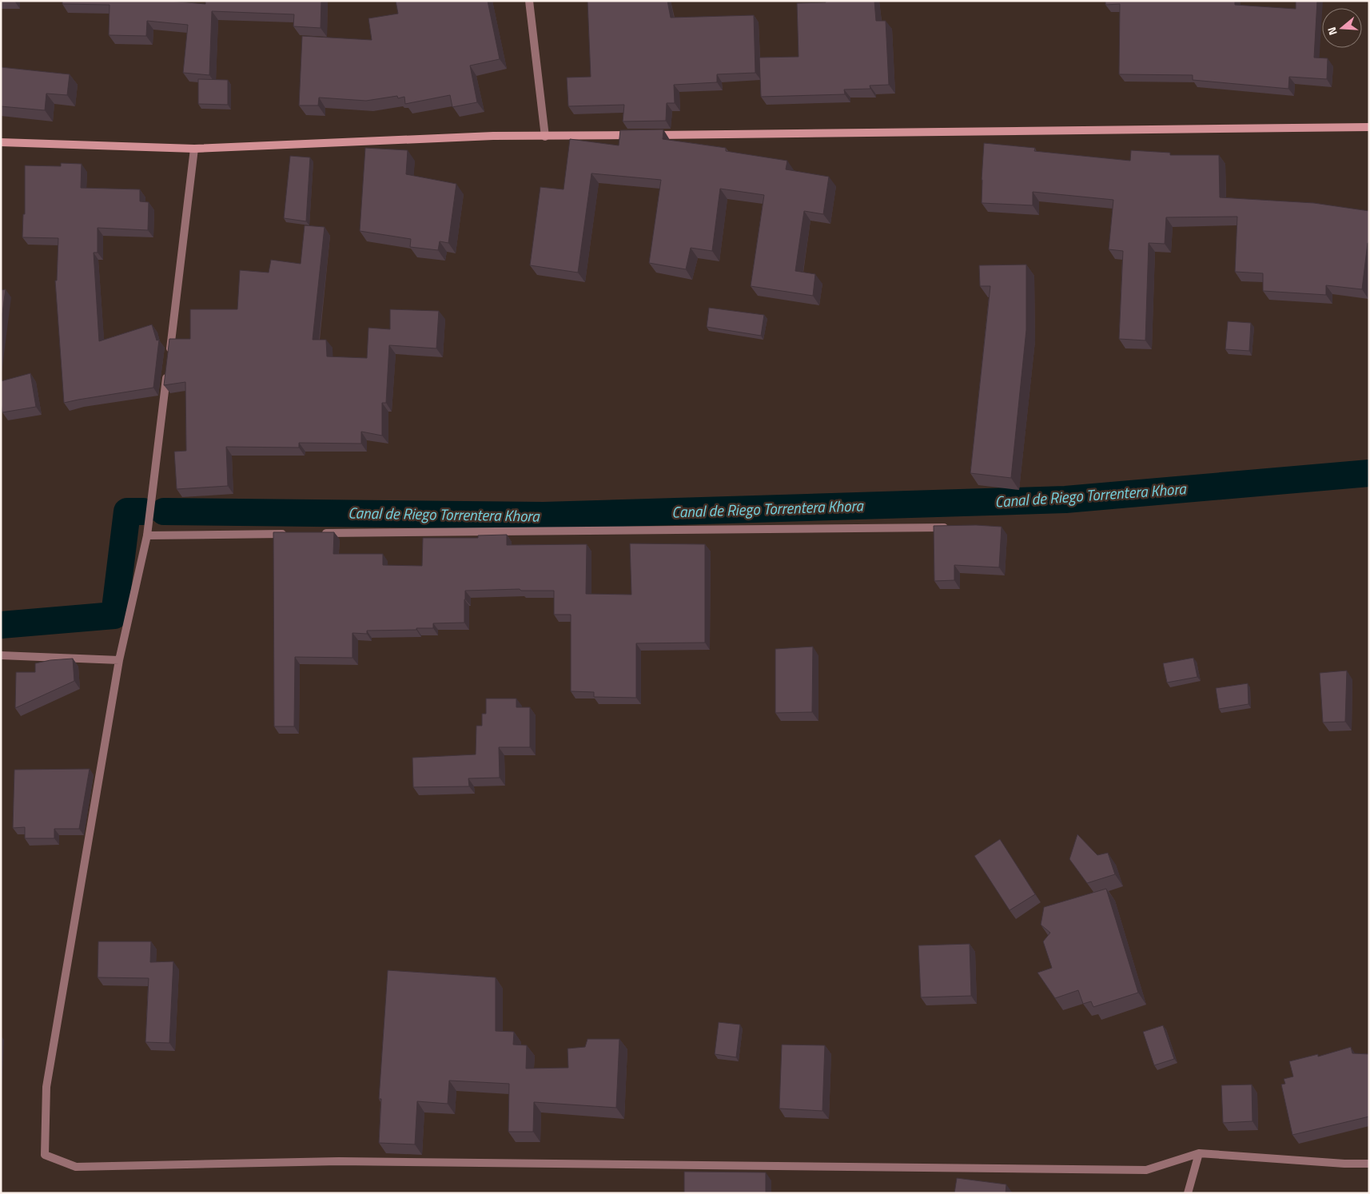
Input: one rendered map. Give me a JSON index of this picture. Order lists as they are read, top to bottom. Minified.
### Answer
{"water":["Canal de Riego Torrentera Khora"],"north":"left"}
